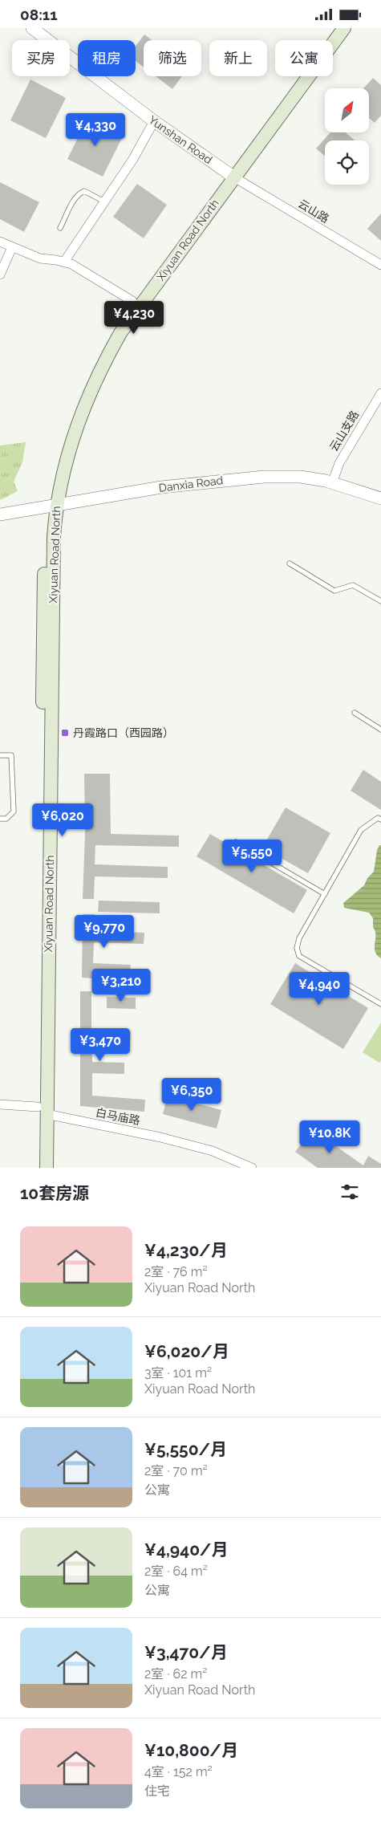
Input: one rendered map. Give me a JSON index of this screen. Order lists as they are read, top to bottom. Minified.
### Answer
{"streets":{"main road":["Xiyuan Road North"],"street":["Yunshan Road","云山路","云山支路","Danxia Road","白马庙路"]},"crossings":[["Yunshan Road","云山路"],["Yunshan Road","Xiyuan Road North"],["云山路","Xiyuan Road North"],["Xiyuan Road North","Danxia Road"],["Xiyuan Road North","白马庙路"],["云山支路","Danxia Road"]],"places":{"transit":["丹霞路口（西园路）"]},"north":"top right","page":{"status":"08:11","chip":["买房","租房","筛选","新上","公寓"],"price":["¥4,330","¥4,230","¥6,020","¥5,550","¥9,770","¥3,210","¥4,940","¥3,470","¥6,350","¥10.8K"],"heading":"10套房源","list":[{"name":"¥4,230/月","note":"2室 · 76 m² · Xiyuan Road North"},{"name":"¥6,020/月","note":"3室 · 101 m² · Xiyuan Road North"},{"name":"¥5,550/月","note":"2室 · 70 m² · 公寓"},{"name":"¥4,940/月","note":"2室 · 64 m² · 公寓"},{"name":"¥3,470/月","note":"2室 · 62 m² · Xiyuan Road North"},{"name":"¥10,800/月","note":"4室 · 152 m² · 住宅"}]}}
